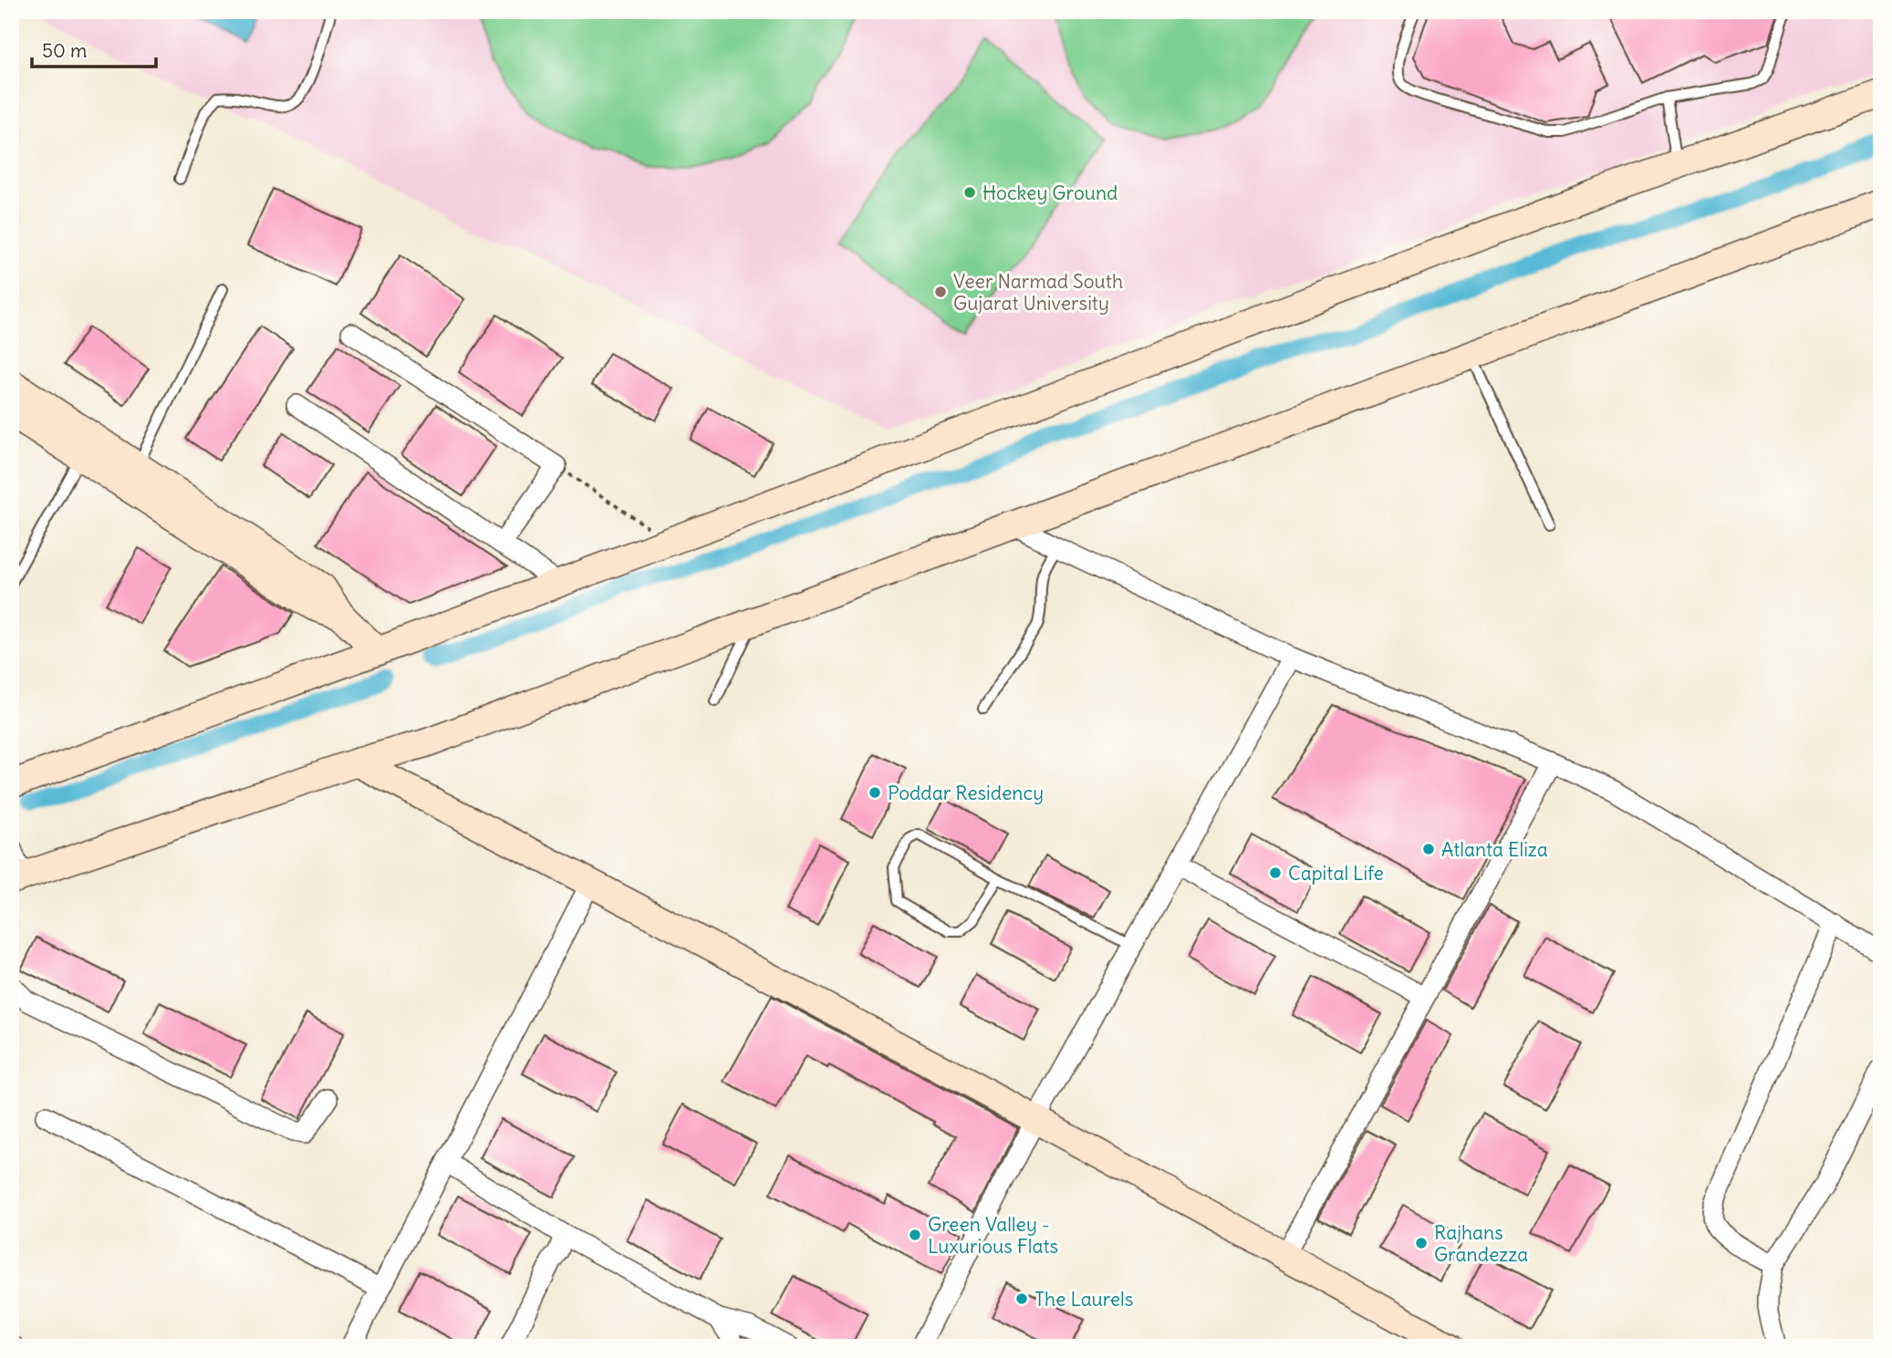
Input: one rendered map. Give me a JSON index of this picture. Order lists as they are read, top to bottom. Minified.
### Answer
{"places":["Hockey Ground","Veer Narmad South Gujarat University","Poddar Residency","Atlanta Eliza","Capital Life","Green Valley - Luxurious Flats","Rajhans Grandezza","The Laurels"],"scale_bar":"50 m"}
